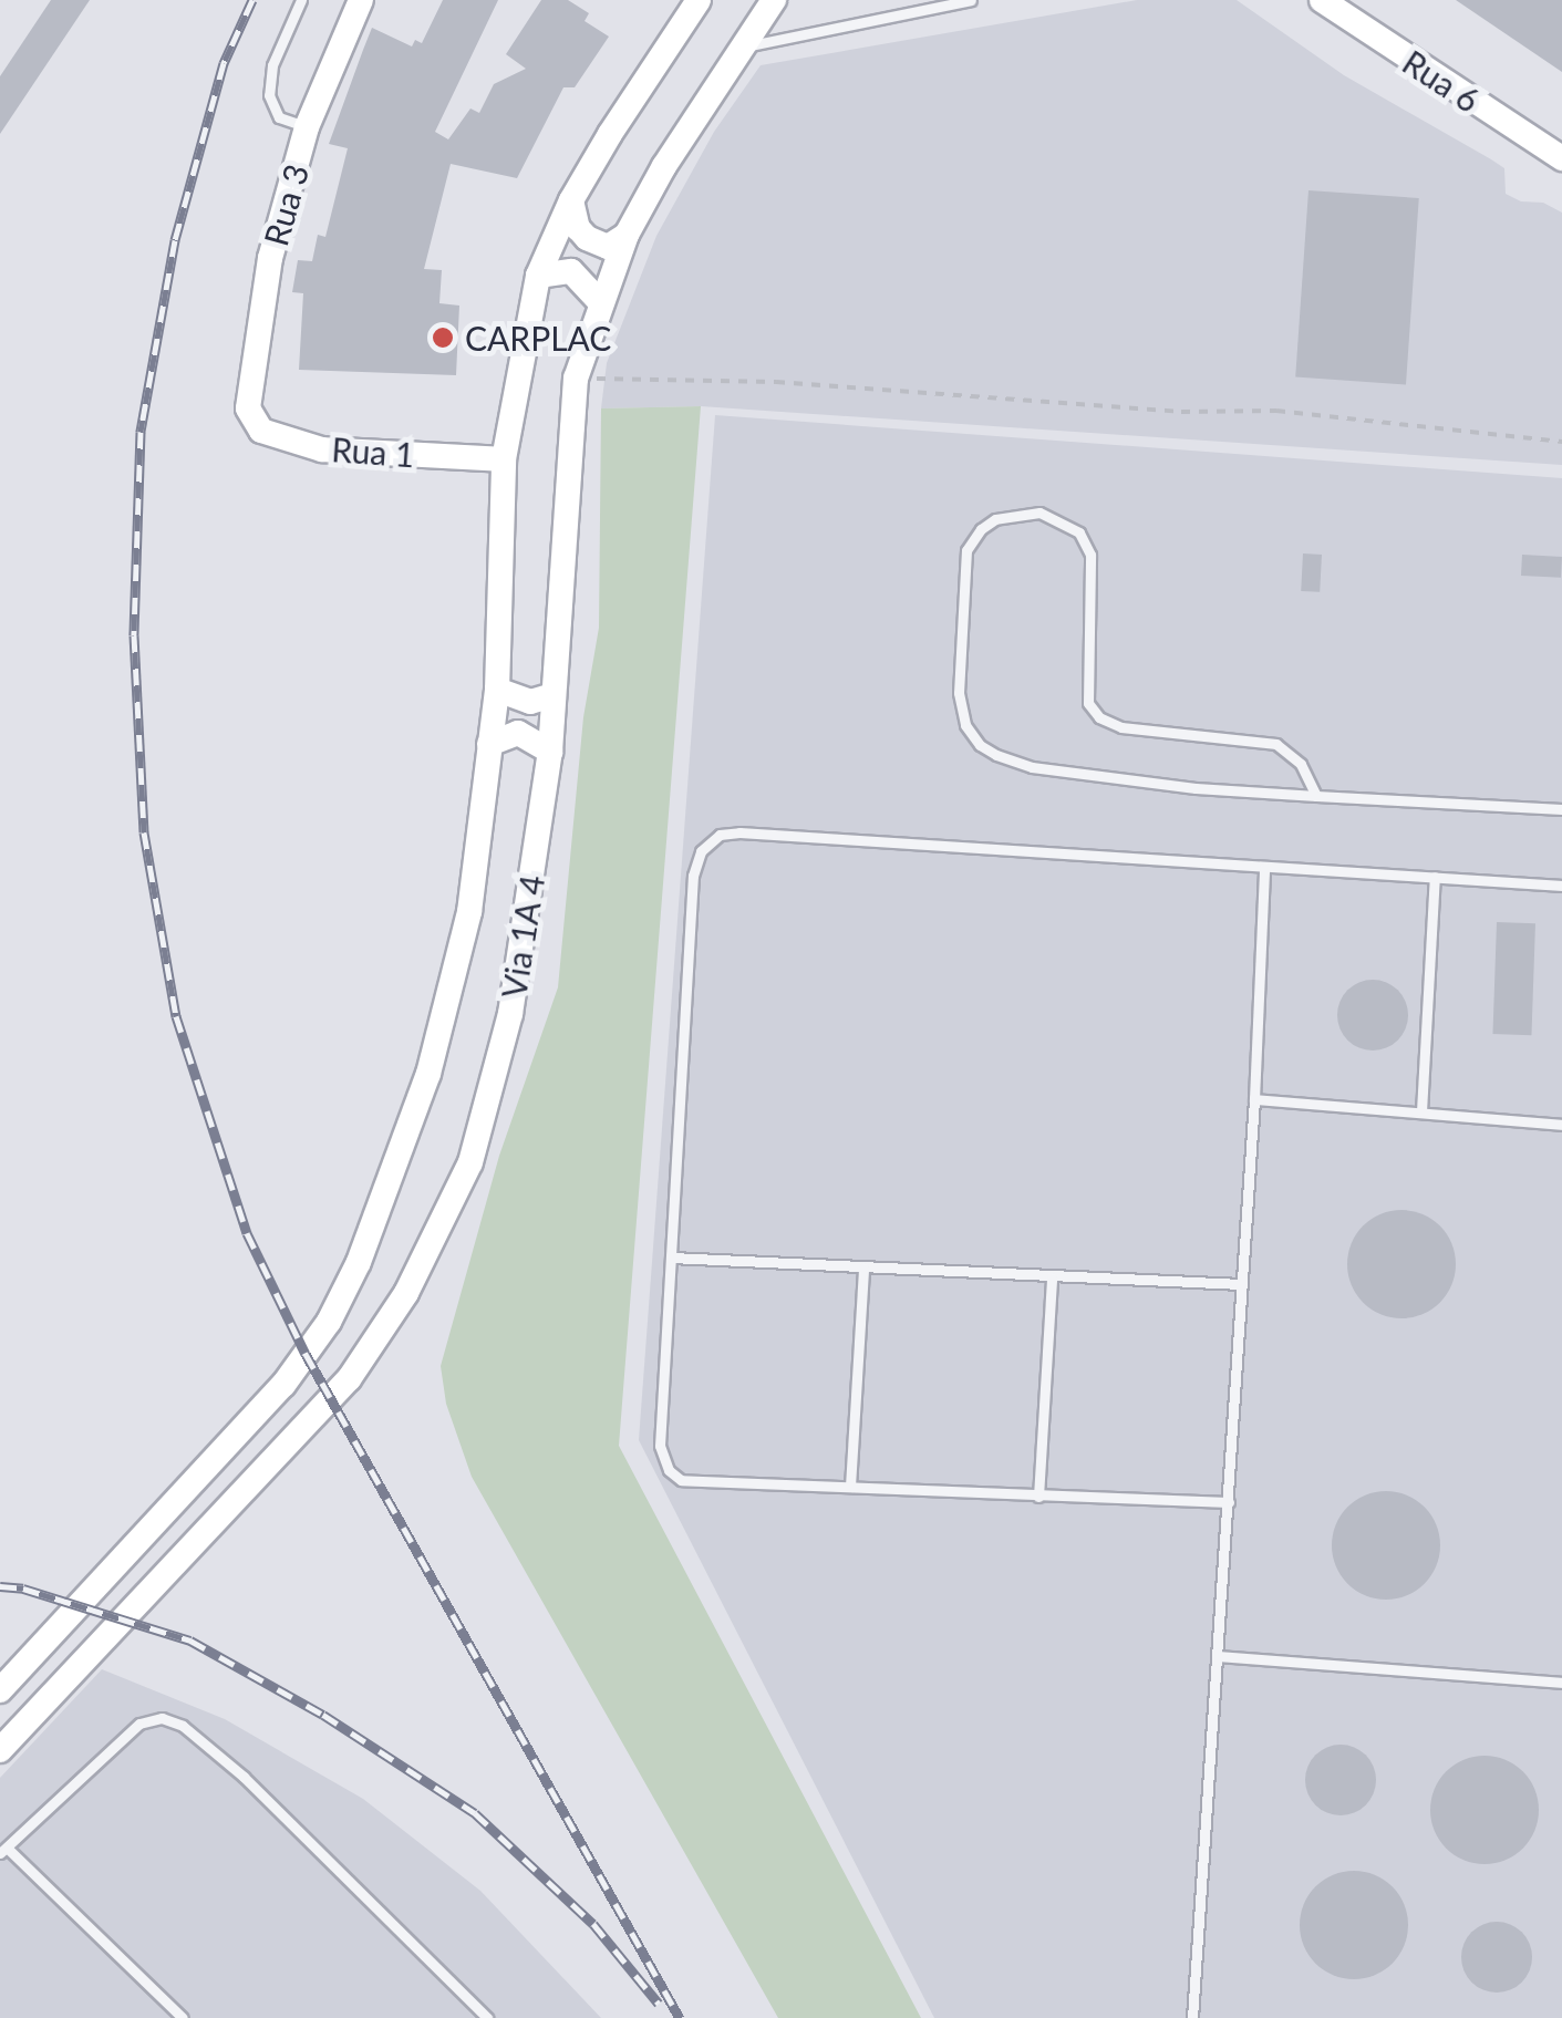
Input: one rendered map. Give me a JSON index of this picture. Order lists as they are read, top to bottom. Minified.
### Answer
{"streets":{"main road":["Rua 6","Rua 3","Rua 1","Via 1A 4"]},"crossings":[["Rua 3","Rua 1"],["Rua 1","Via 1A 4"]],"places":["CARPLAC"]}
